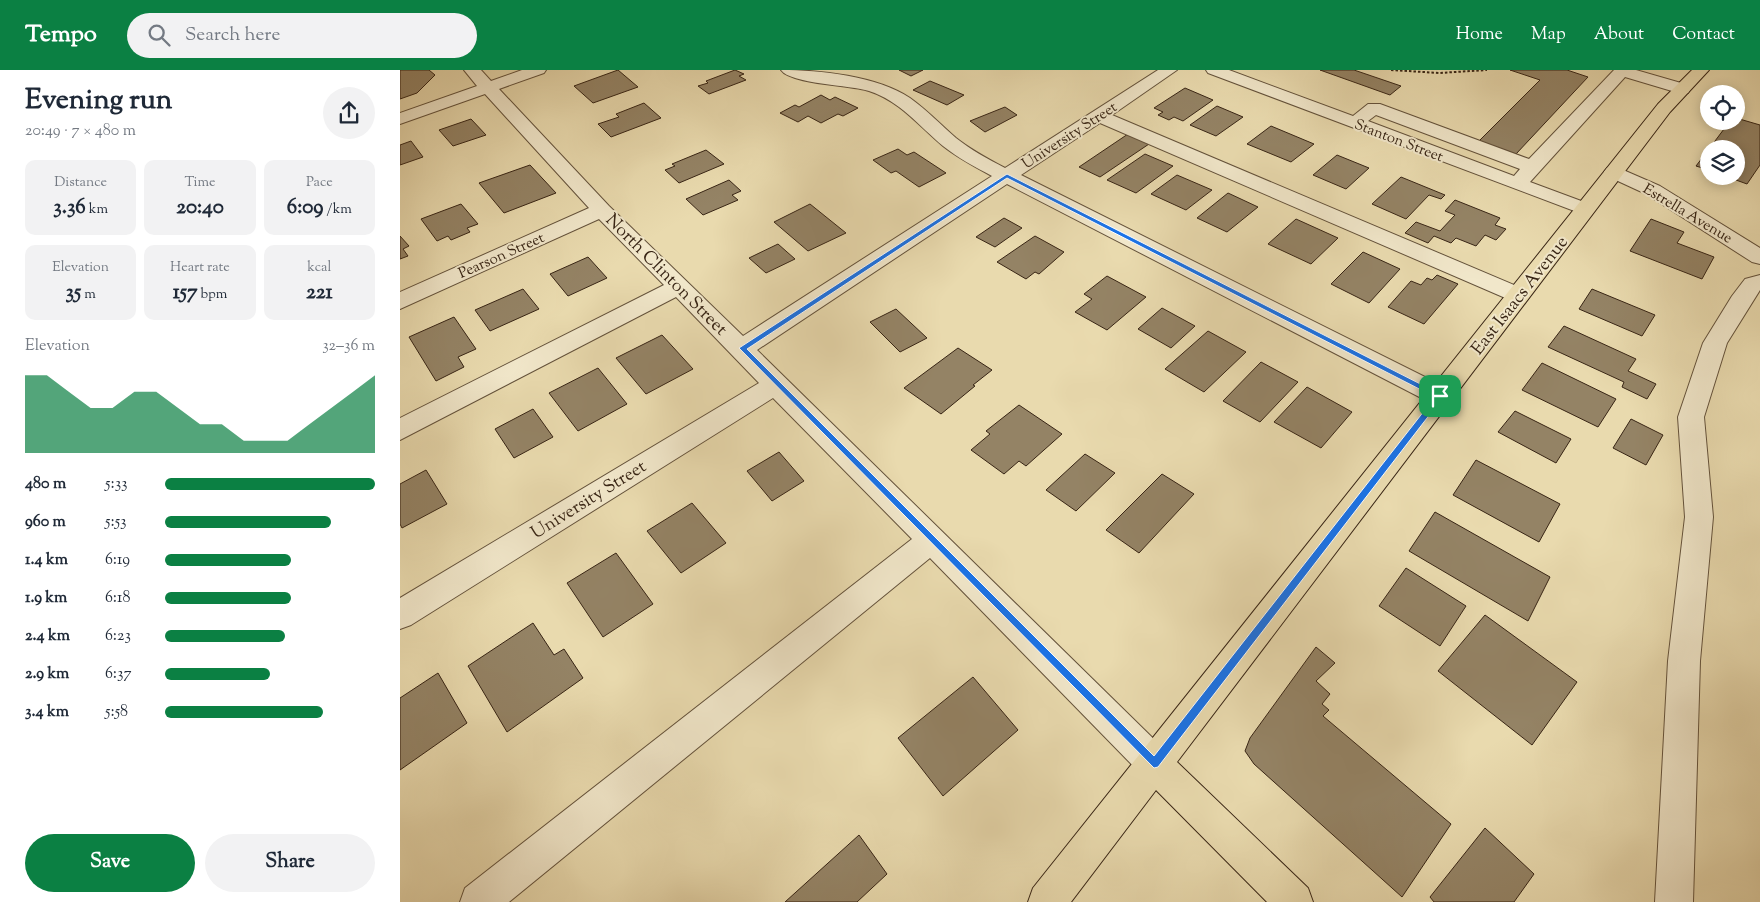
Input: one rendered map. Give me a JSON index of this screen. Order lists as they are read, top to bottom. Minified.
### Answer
{"streets":{"main road":["North Clinton Street","East Isaacs Avenue"],"street":["University Street","Stanton Street","Estrella Avenue","Pearson Street"]},"crossings":[["University Street","North Clinton Street"],["Stanton Street","East Isaacs Avenue"],["Estrella Avenue","East Isaacs Avenue"],["Pearson Street","North Clinton Street"],["North Clinton Street","East Isaacs Avenue"]],"page":{"header":"Tempo","search":"Search here","nav":["Home","Map","About","Contact"],"heading":["Evening run","20:49 · 7 × 480 m"],"stats":[["Distance","3.36 km"],["Time","20:40"],["Pace","6:09 /km"],["Elevation","35 m"],["Heart rate","157 bpm"],["kcal","221"]],"chart":["Elevation","32–36 m"],"list":[{"name":"480 m","note":"5:33"},{"name":"960 m","note":"5:53"},{"name":"1.4 km","note":"6:19"},{"name":"1.9 km","note":"6:18"},{"name":"2.4 km","note":"6:23"},{"name":"2.9 km","note":"6:37"},{"name":"3.4 km","note":"5:58"}],"buttons":["Save","Share"]}}
